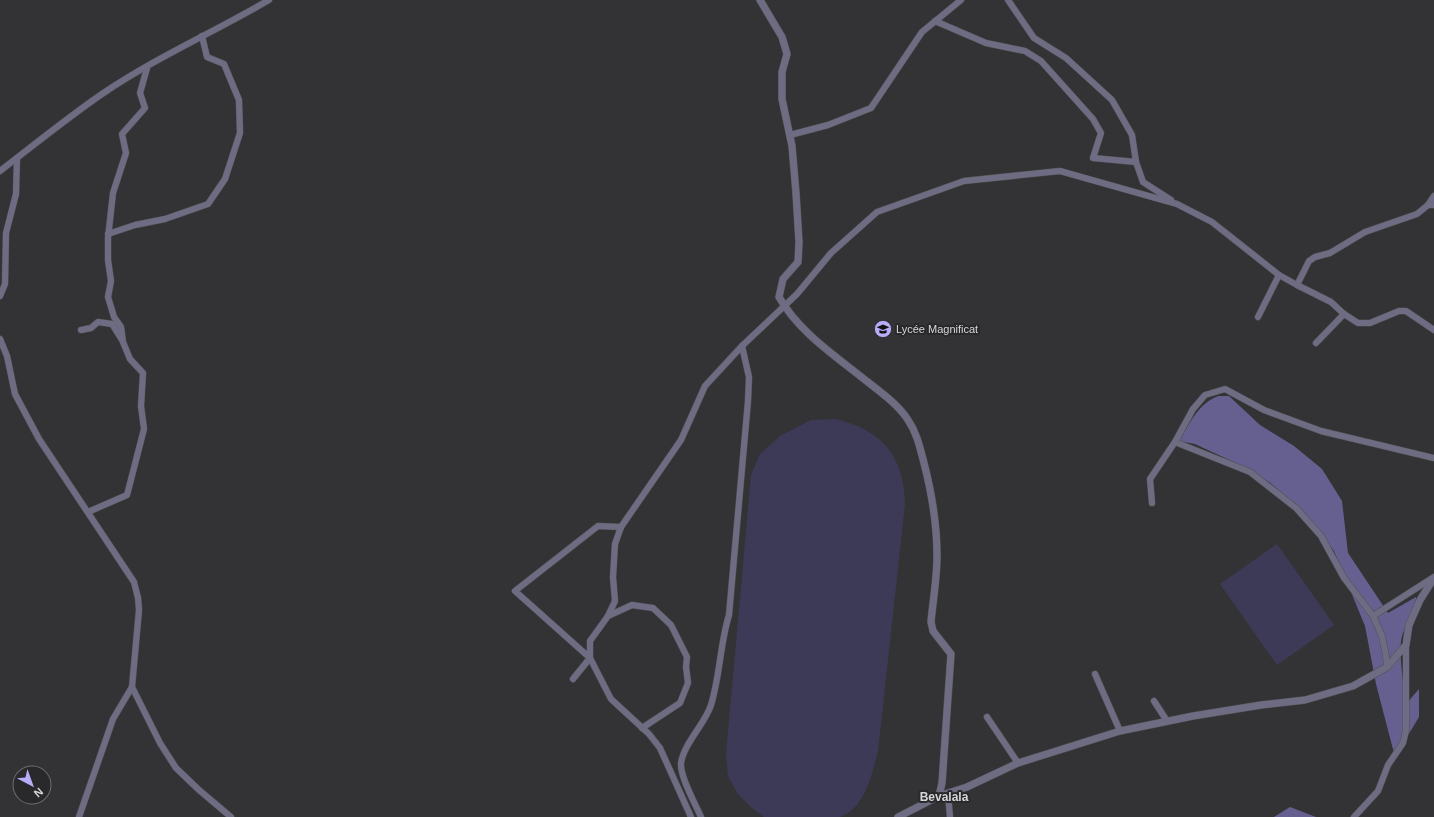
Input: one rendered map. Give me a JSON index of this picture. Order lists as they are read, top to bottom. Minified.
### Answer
{"districts":["Bevalala"],"places":{"school or university":["Lycée Magnificat"]},"north":"bottom right"}
